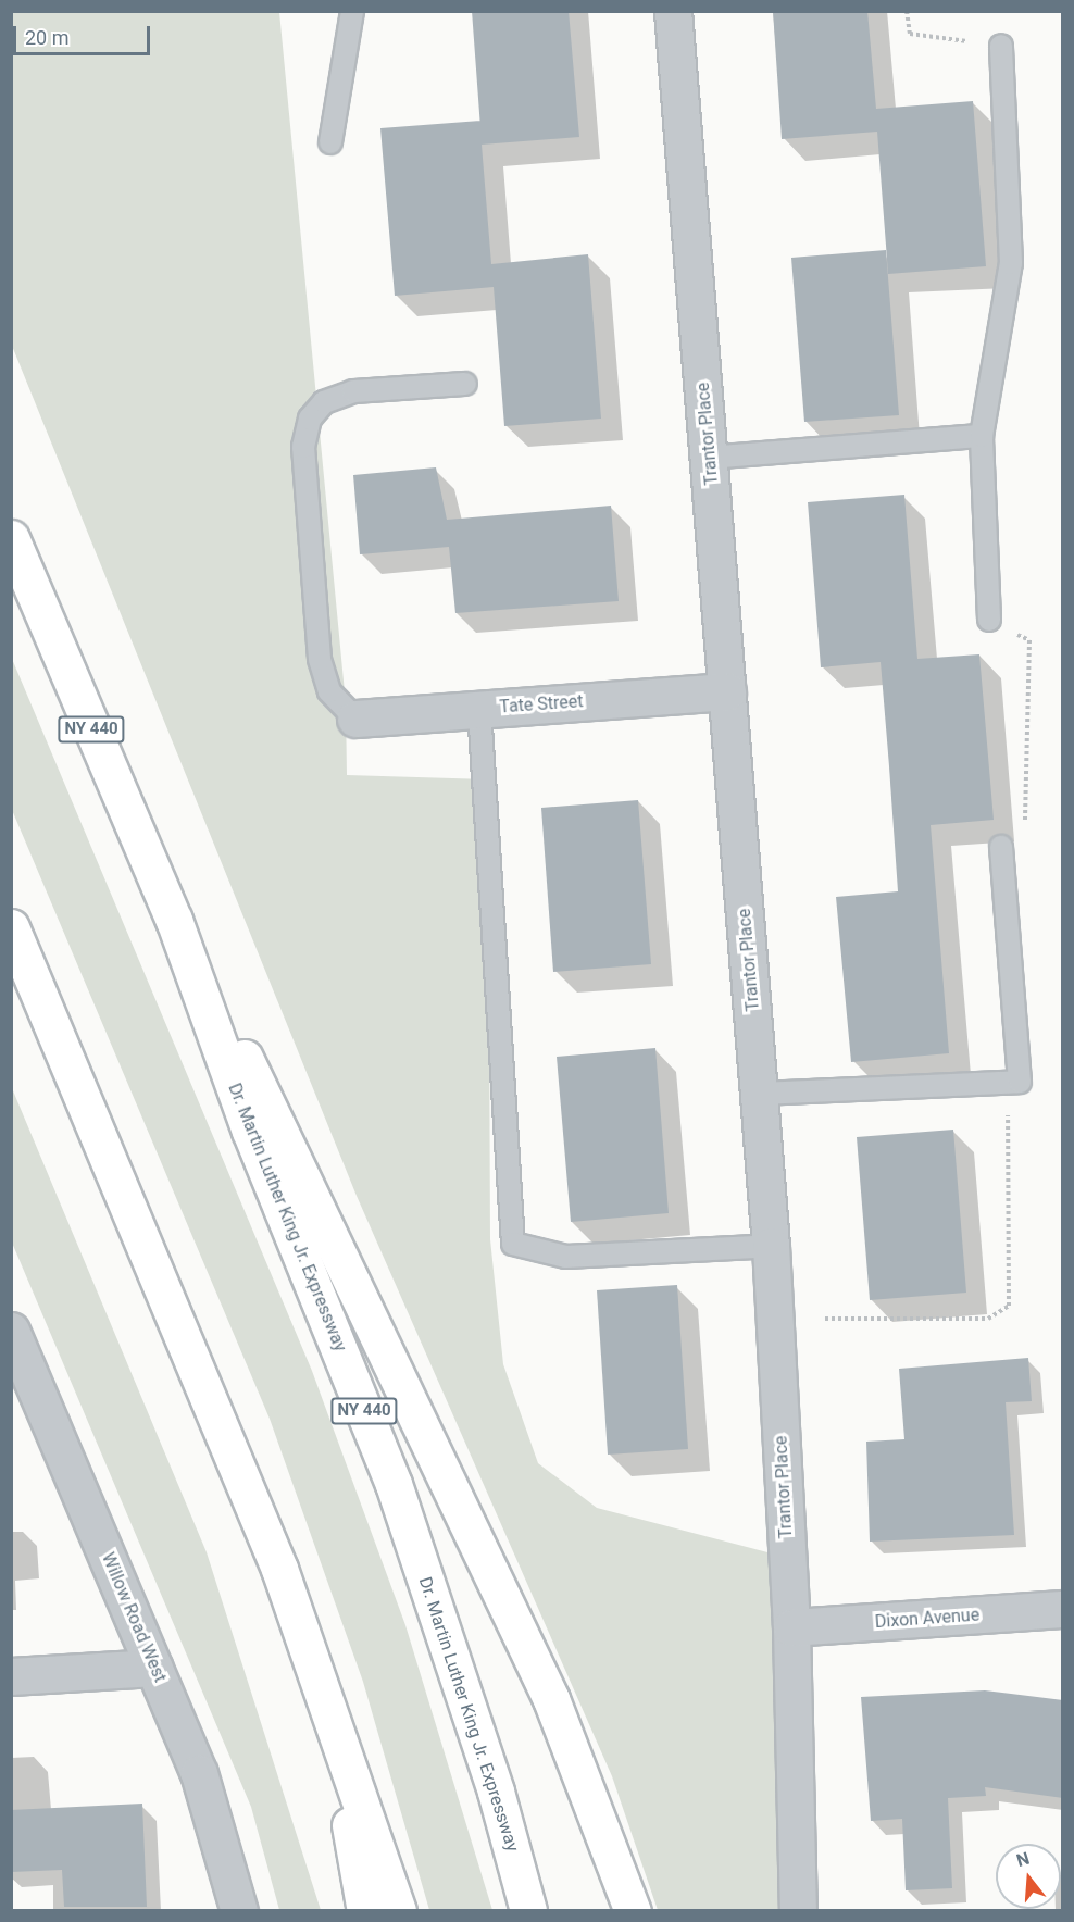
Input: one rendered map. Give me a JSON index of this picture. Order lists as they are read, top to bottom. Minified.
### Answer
{"streets":{"highway":["NY 440","Dr. Martin Luther King Jr. Expressway"],"street":["Trantor Place","Tate Street","Willow Road West","Dixon Avenue"]},"crossings":[["Trantor Place","Tate Street"],["Trantor Place","Dixon Avenue"]],"scale_bar":"20 m","north":"top"}
